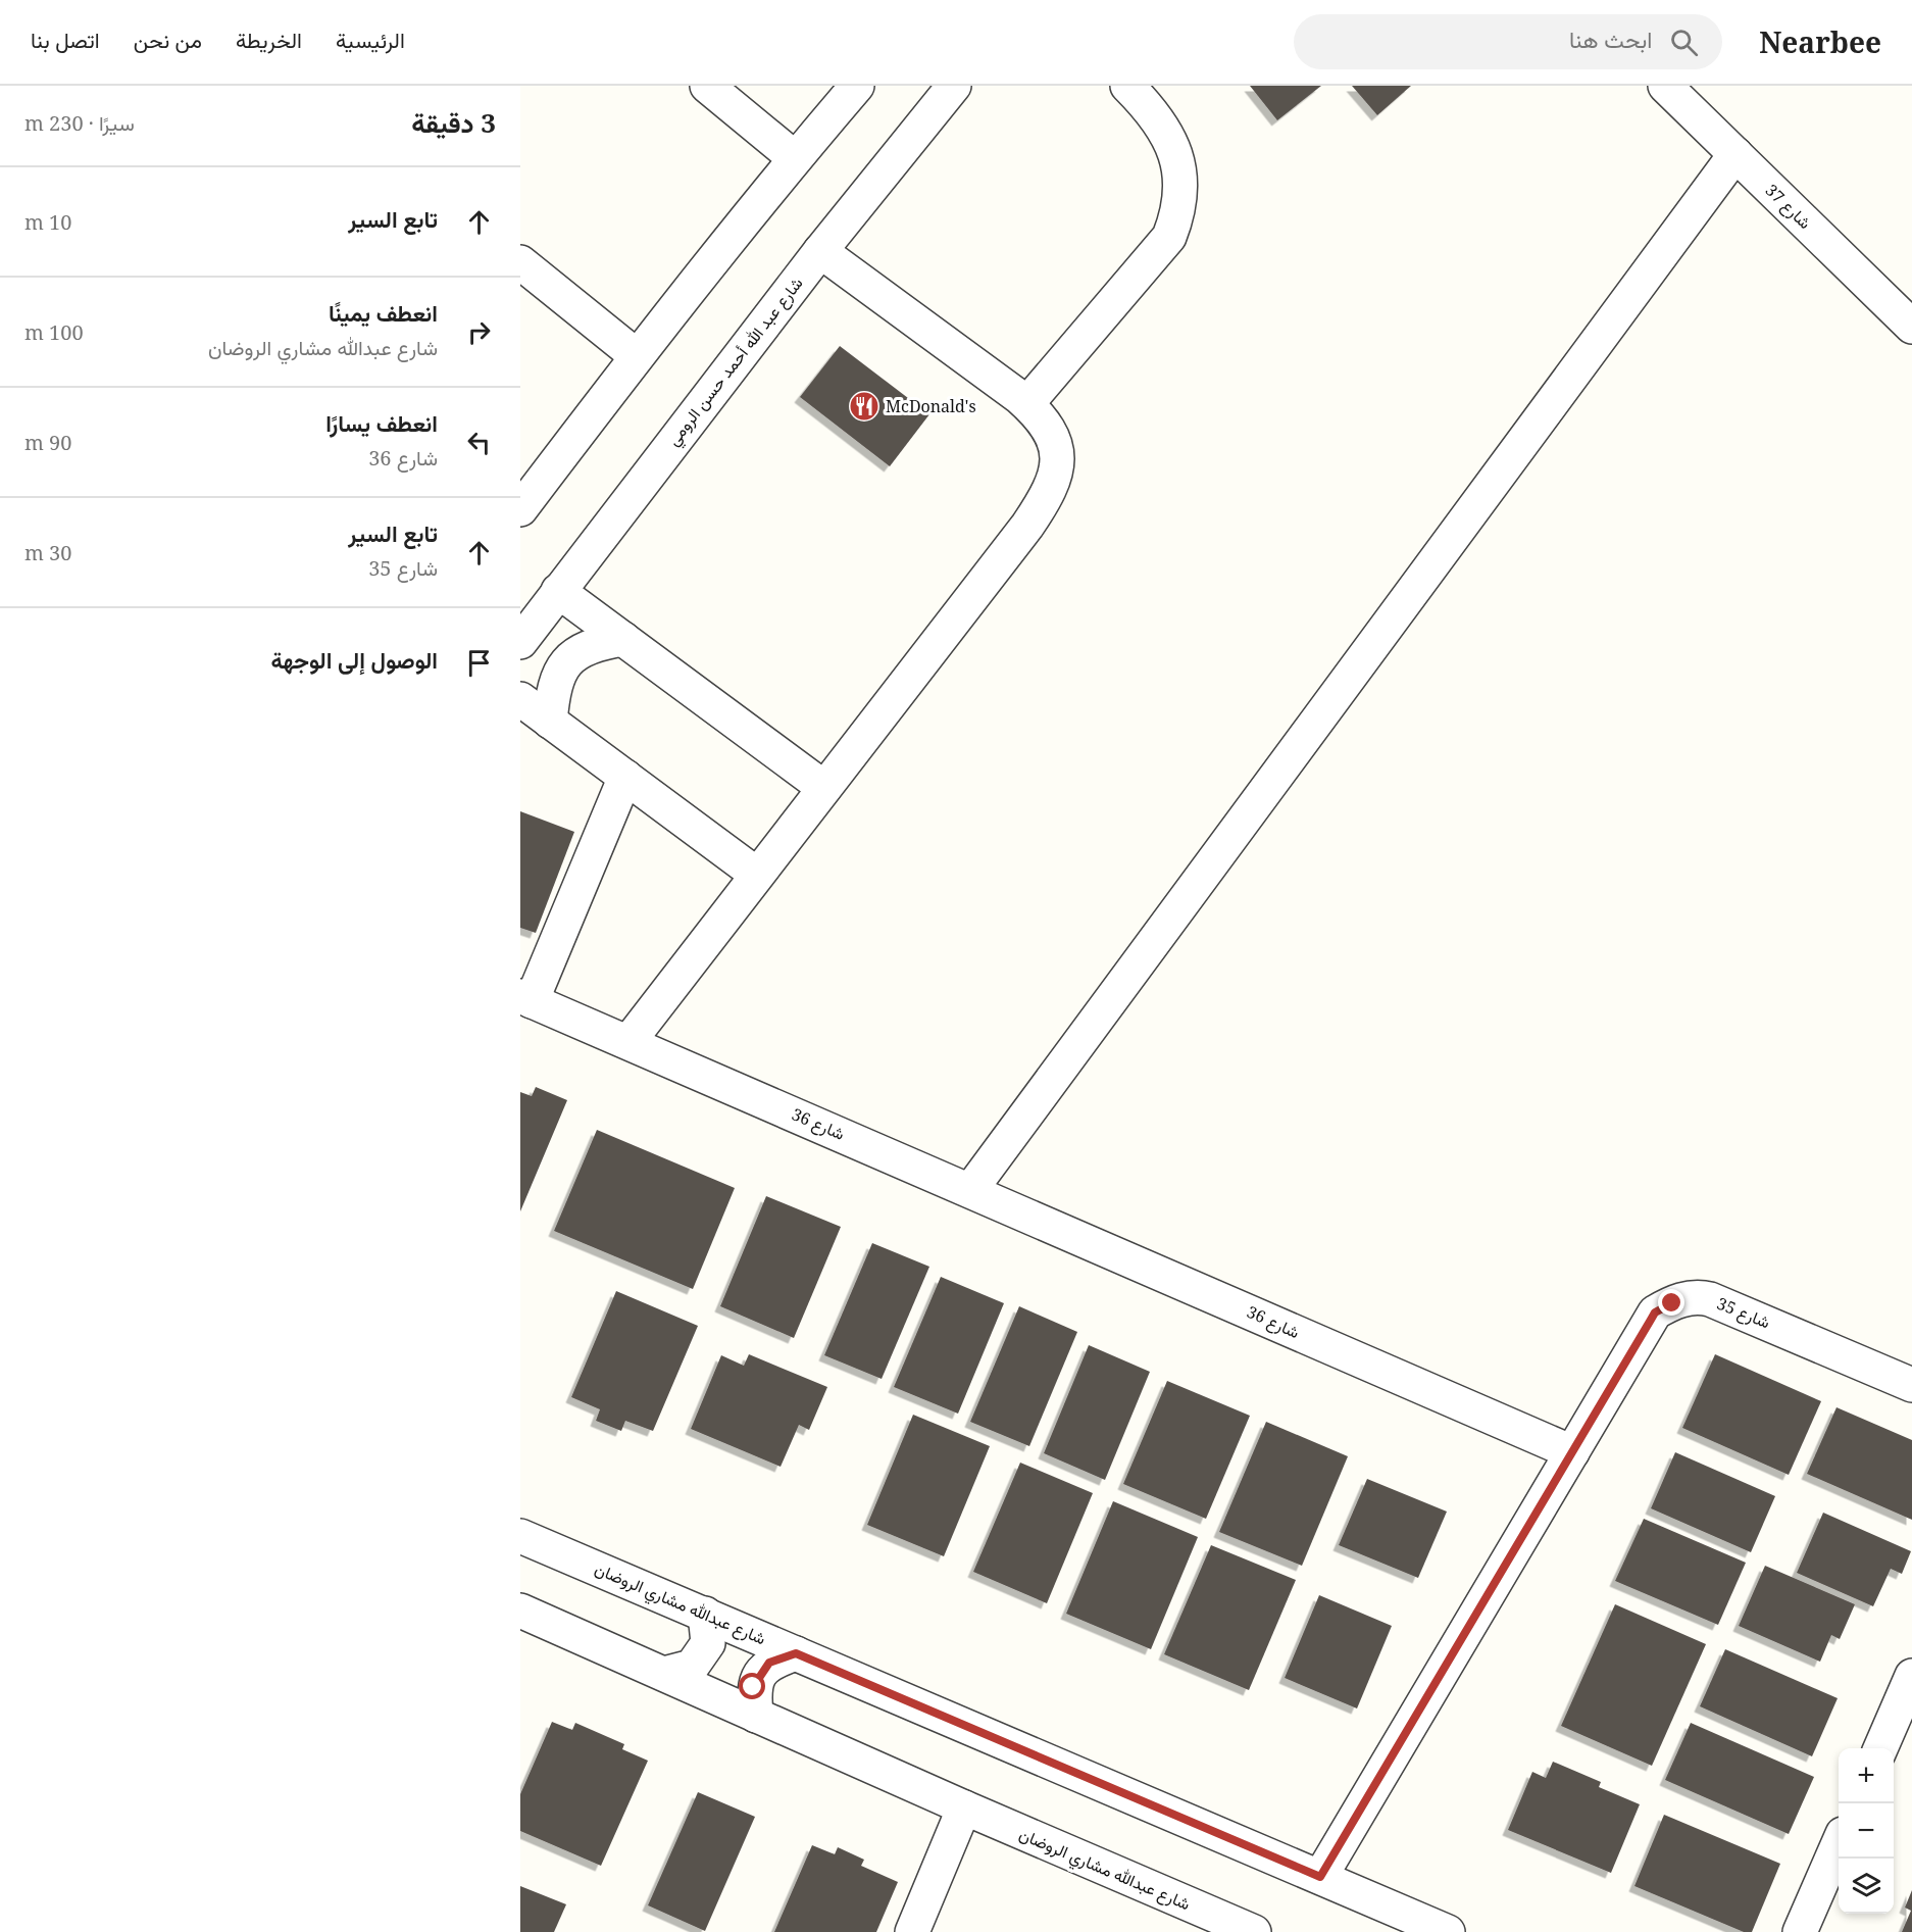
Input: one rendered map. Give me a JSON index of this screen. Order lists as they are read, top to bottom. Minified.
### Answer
{"streets":{"street":["شارع 37","شارع عبد الله أحمد حسن الرومي","شارع 36","شارع 35","شارع عبدالله مشاري الروضان"]},"crossings":[["شارع 36","شارع 35"]],"places":{"restaurant":["McDonald's"]},"page":{"header":"Nearbee","search":"ابحث هنا","nav":["الرئيسية","الخريطة","من نحن","اتصل بنا"],"heading":["3 دقيقة","سيرًا · 230 m"],"list":[["تابع السير","10 m"],["انعطف يمينًا","شارع عبدالله مشاري الروضان","100 m"],["انعطف يسارًا","شارع 36","90 m"],["تابع السير","شارع 35","30 m"],"الوصول إلى الوجهة"],"map_buttons":["+","−"]}}
